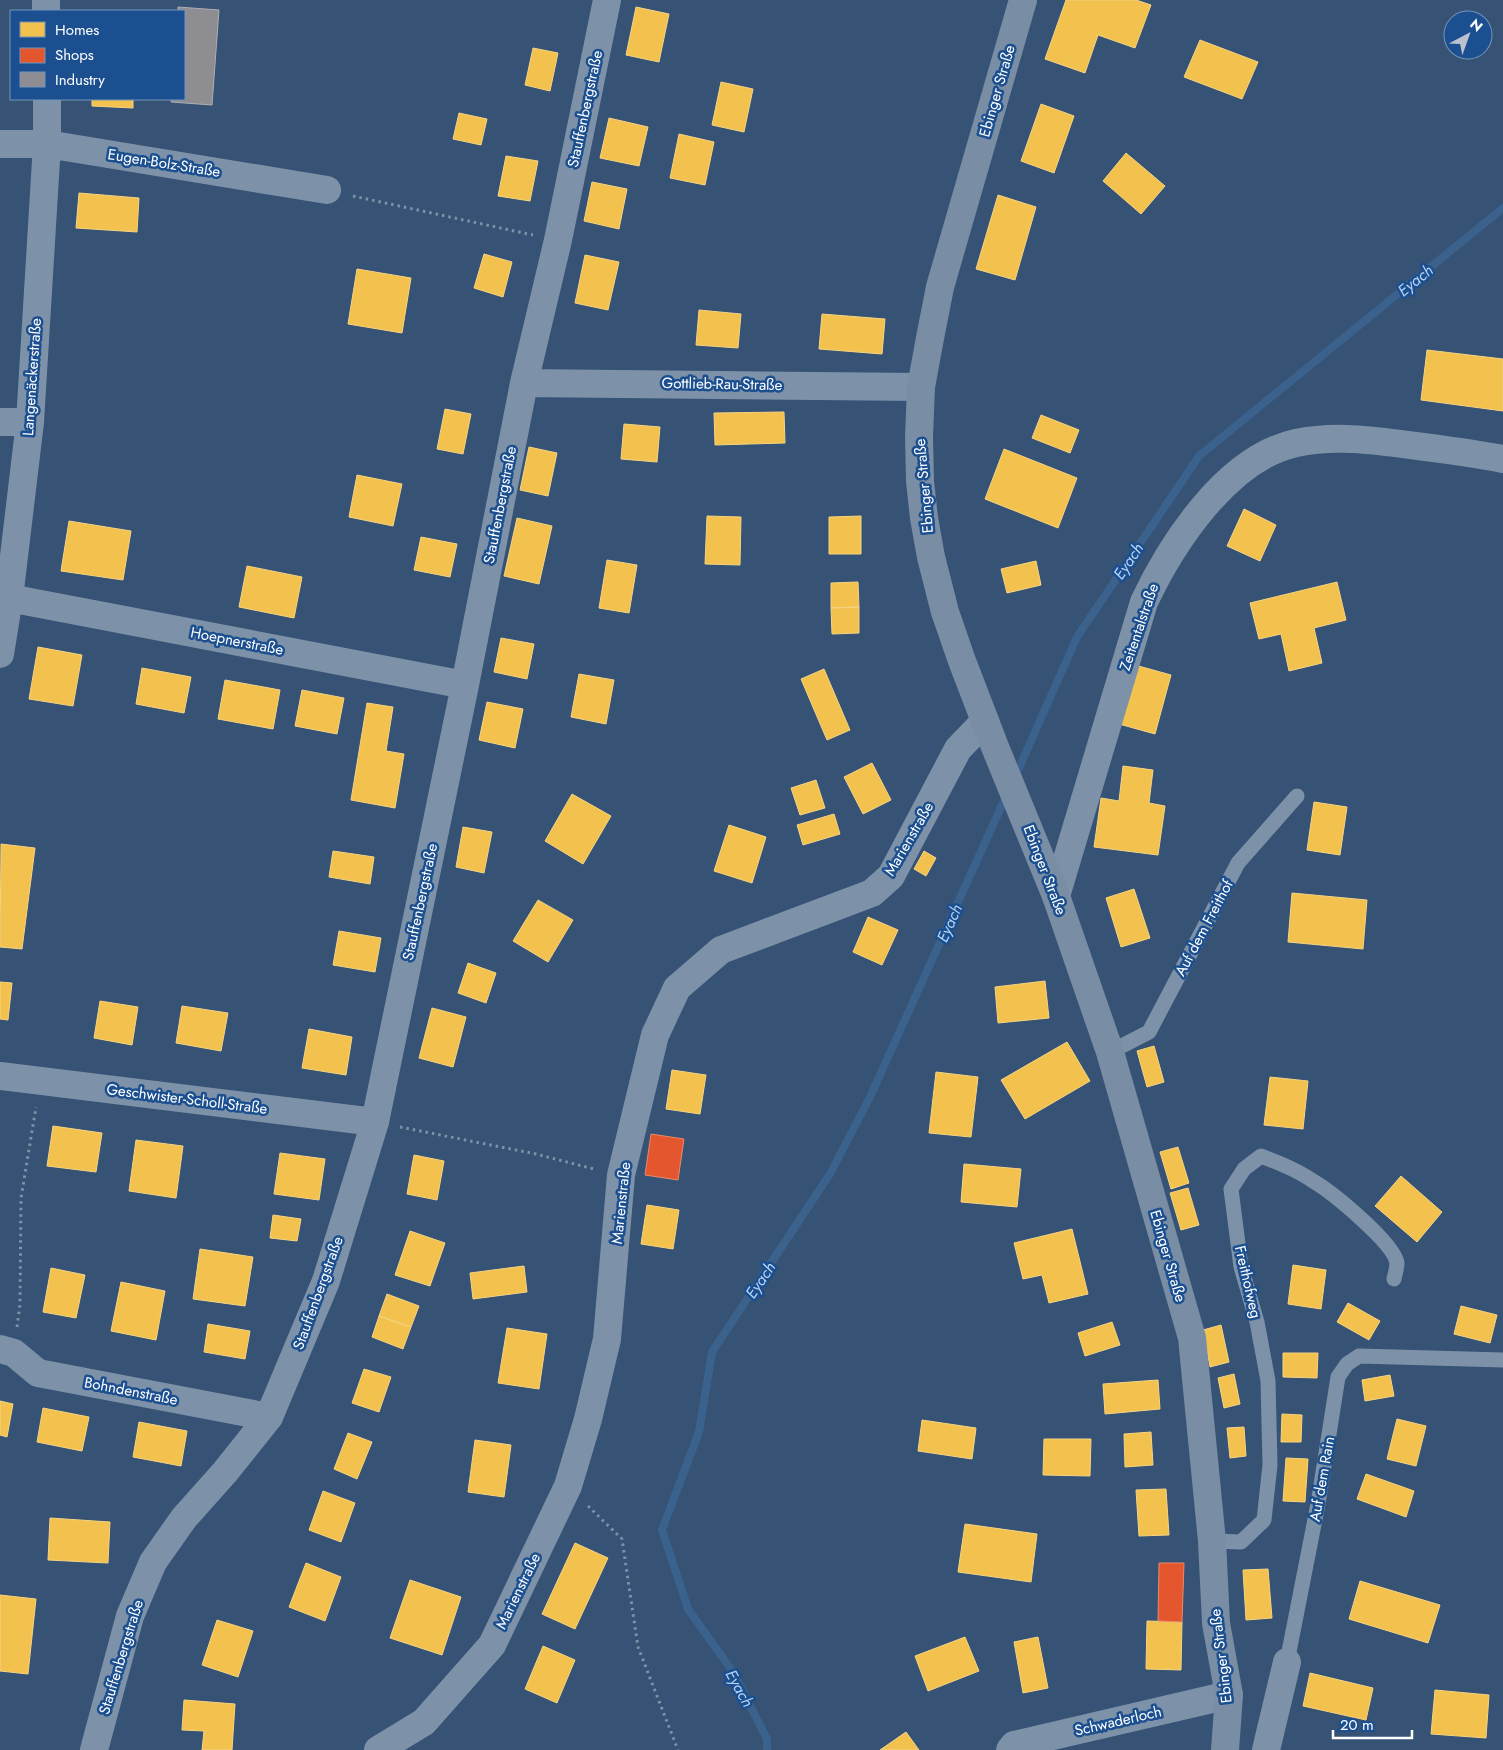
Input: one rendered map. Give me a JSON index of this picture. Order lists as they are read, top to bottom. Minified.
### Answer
{"streets":{"main road":["Ebinger Straße"],"street":["Stauffenbergstraße","Eugen-Bolz-Straße","Langenäckerstraße","Gottlieb-Rau-Straße","Zeitentalstraße","Hoepnerstraße","Marienstraße","Geschwister-Scholl-Straße","Bohndenstraße","Auf dem Rain","Schwaderloch"],"lane":["Auf dem Freithof","Freithofweg"]},"crossings":[["Ebinger Straße","Gottlieb-Rau-Straße"],["Ebinger Straße","Zeitentalstraße"],["Ebinger Straße","Marienstraße"],["Ebinger Straße","Auf dem Freithof"],["Ebinger Straße","Freithofweg"],["Ebinger Straße","Schwaderloch"],["Stauffenbergstraße","Gottlieb-Rau-Straße"],["Stauffenbergstraße","Hoepnerstraße"],["Stauffenbergstraße","Geschwister-Scholl-Straße"],["Stauffenbergstraße","Bohndenstraße"],["Eugen-Bolz-Straße","Langenäckerstraße"],["Langenäckerstraße","Hoepnerstraße"]],"water":["Eyach"],"legend":["Homes","Shops","Industry"],"scale_bar":"20 m","north":"top right"}
